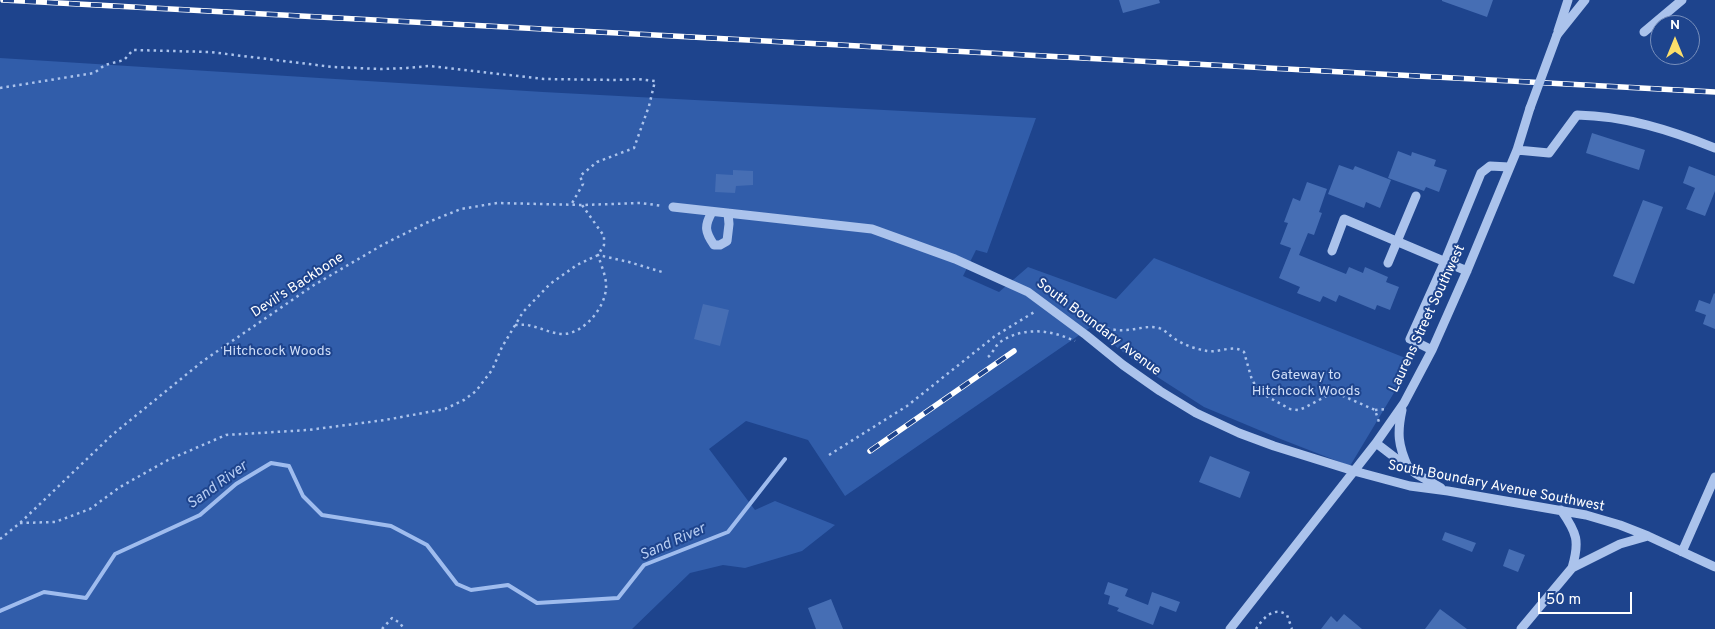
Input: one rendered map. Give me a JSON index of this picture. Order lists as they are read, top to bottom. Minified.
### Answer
{"streets":{"street":["Laurens Street Southwest","South Boundary Avenue","South Boundary Avenue Southwest"],"path":["Devil's Backbone"]},"crossings":[["Devil's Backbone","South Boundary Avenue"],["Laurens Street Southwest","South Boundary Avenue"],["Laurens Street Southwest","South Boundary Avenue Southwest"],["South Boundary Avenue","South Boundary Avenue Southwest"]],"water":["Sand River"],"parks":["Hitchcock Woods","Gateway to Hitchcock Woods"],"scale_bar":"50 m","north":"top"}
